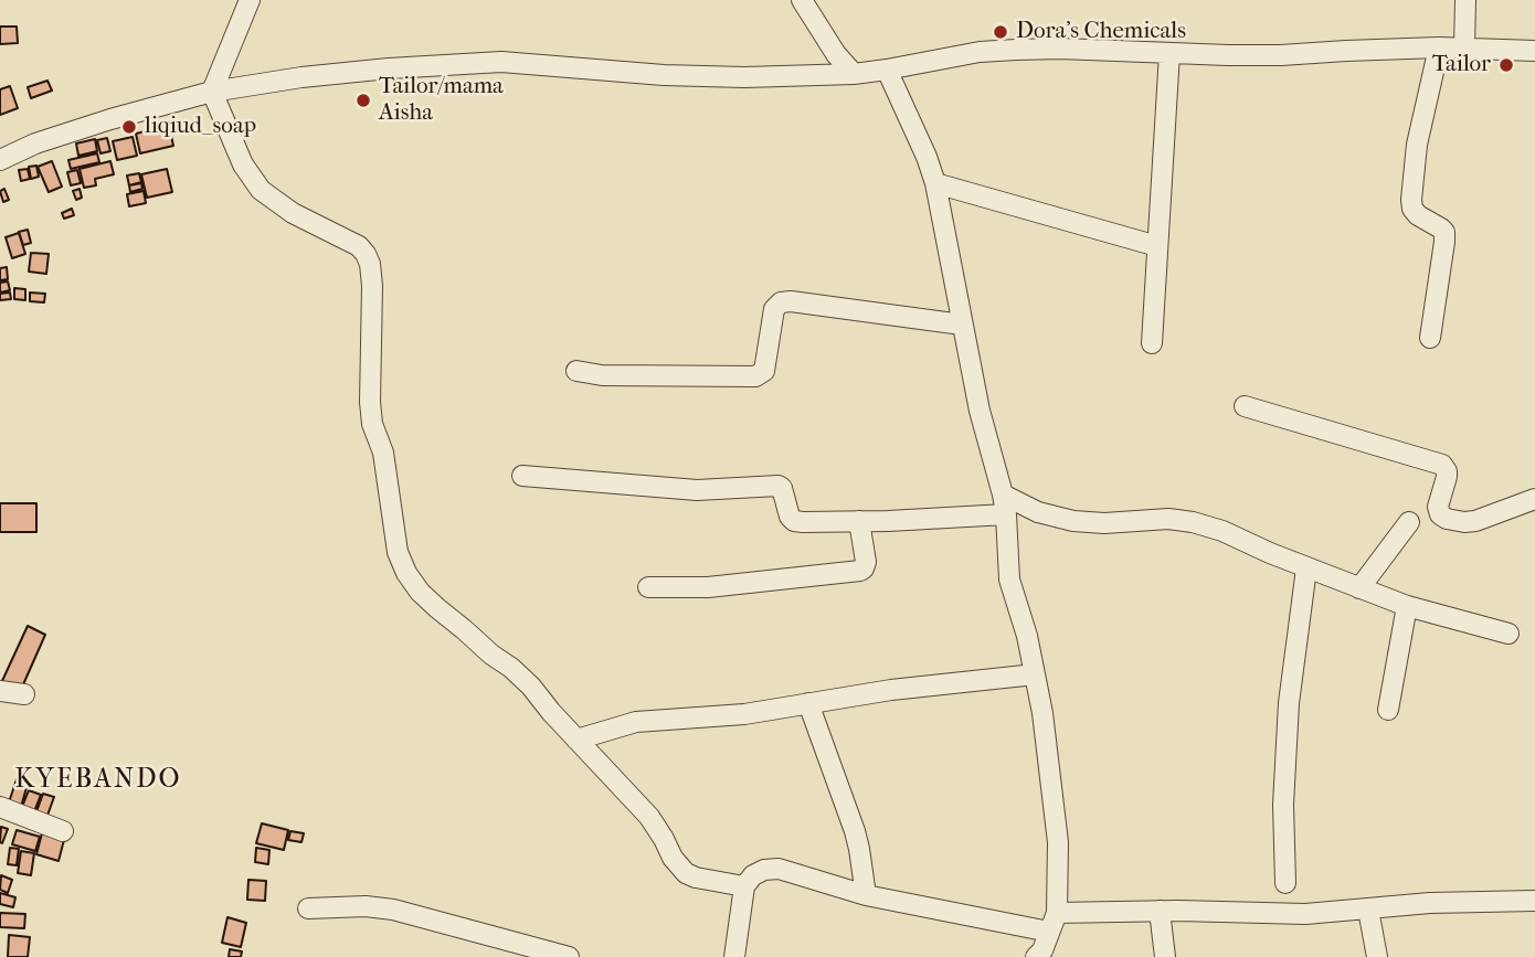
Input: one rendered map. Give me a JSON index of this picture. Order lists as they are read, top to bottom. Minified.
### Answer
{"districts":["KYEBANDO"],"places":["Dora's Chemicals","Tailor","Tailor/mama Aisha","liqiud_soap"]}
